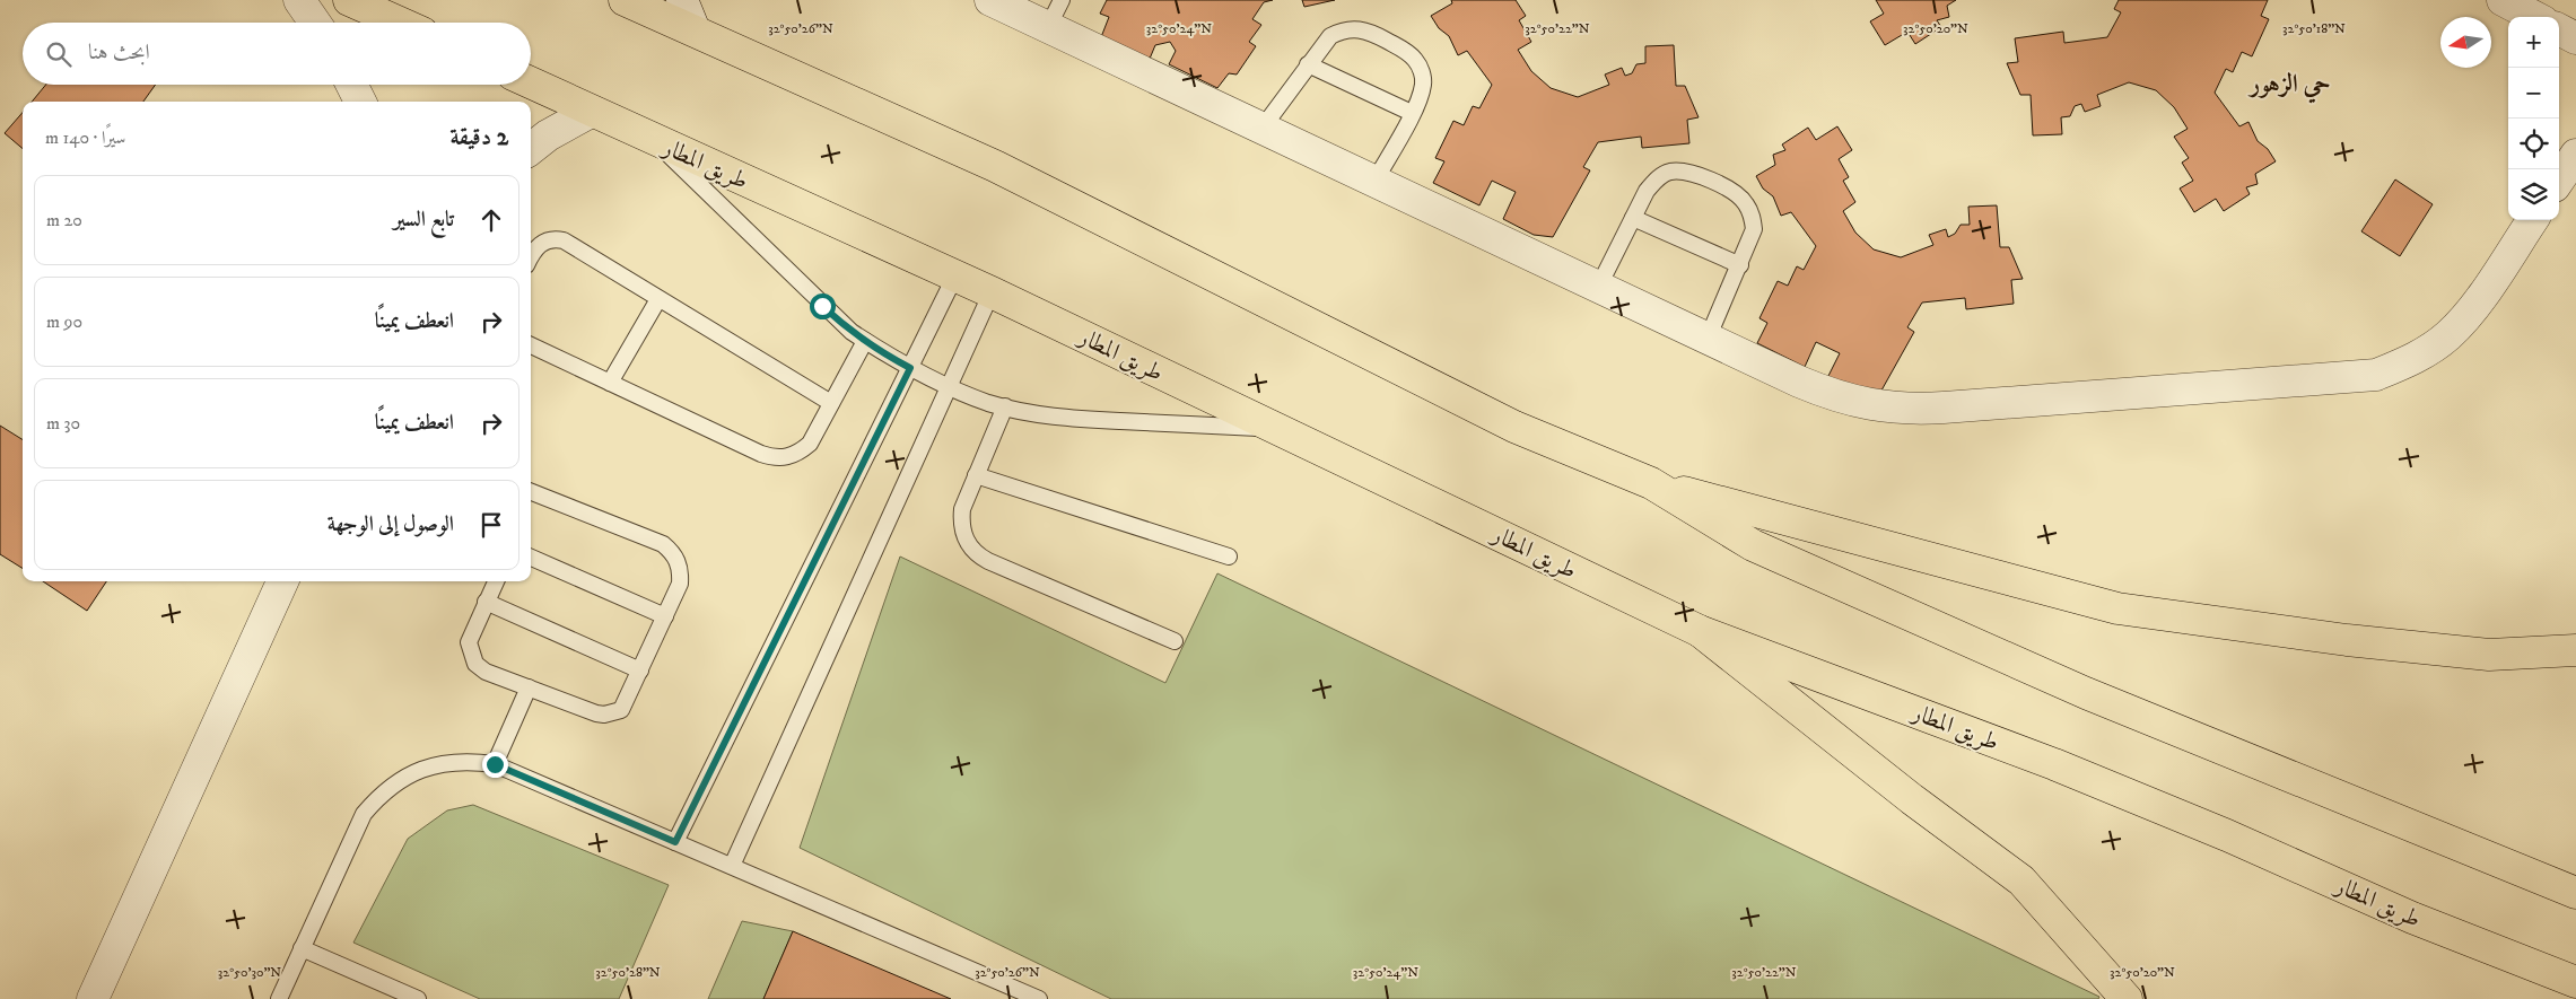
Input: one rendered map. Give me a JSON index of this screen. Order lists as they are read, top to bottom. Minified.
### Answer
{"streets":{"highway":["طريق المطار"]},"districts":["حي الزهور"],"north":"left","page":{"map_buttons":["+","−"],"search":"ابحث هنا","heading":["2 دقيقة","سيرًا · 140 m"],"list":[["تابع السير","20 m"],["انعطف يمينًا","90 m"],["انعطف يمينًا","30 m"],"الوصول إلى الوجهة"]},"coordinates":["32°50'26\"N","32°50'24\"N","32°50'22\"N","32°50'20\"N","32°50'18\"N","32°50'30\"N","32°50'28\"N"]}
